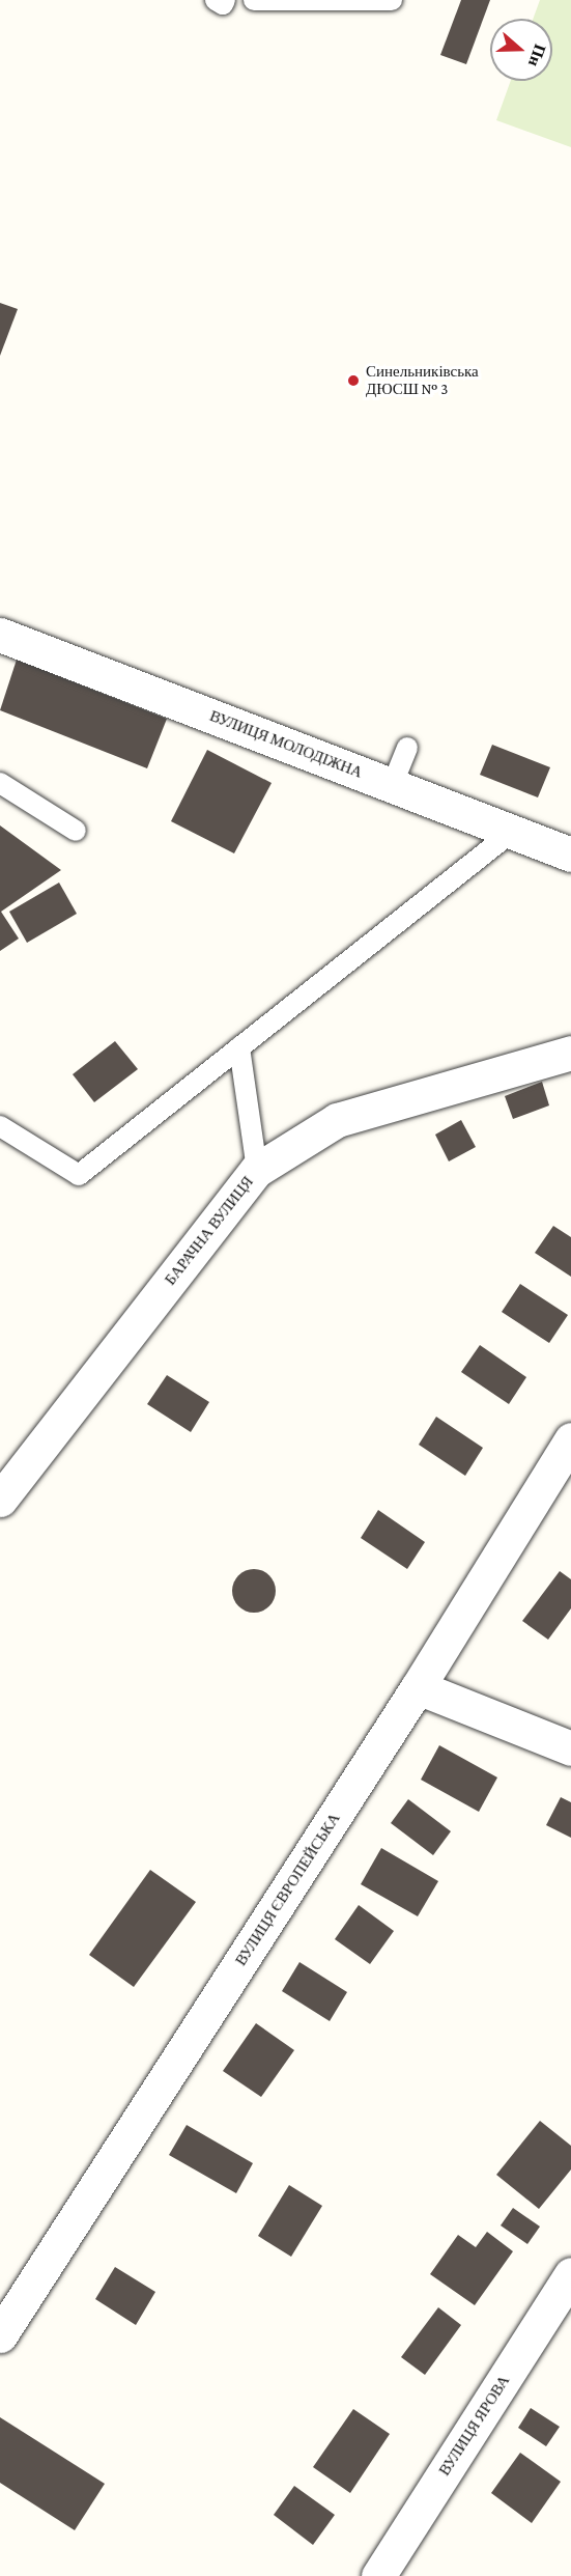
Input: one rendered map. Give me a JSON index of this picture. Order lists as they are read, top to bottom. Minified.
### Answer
{"streets":{"street":["ВУЛИЦЯ МОЛОДІЖНА","БАРАЧНА ВУЛИЦЯ","ВУЛИЦЯ ЄВРОПЕЙСЬКА","ВУЛИЦЯ ЯРОВА"]},"places":["Синельниківська ДЮСШ № 3"],"north":"right"}
